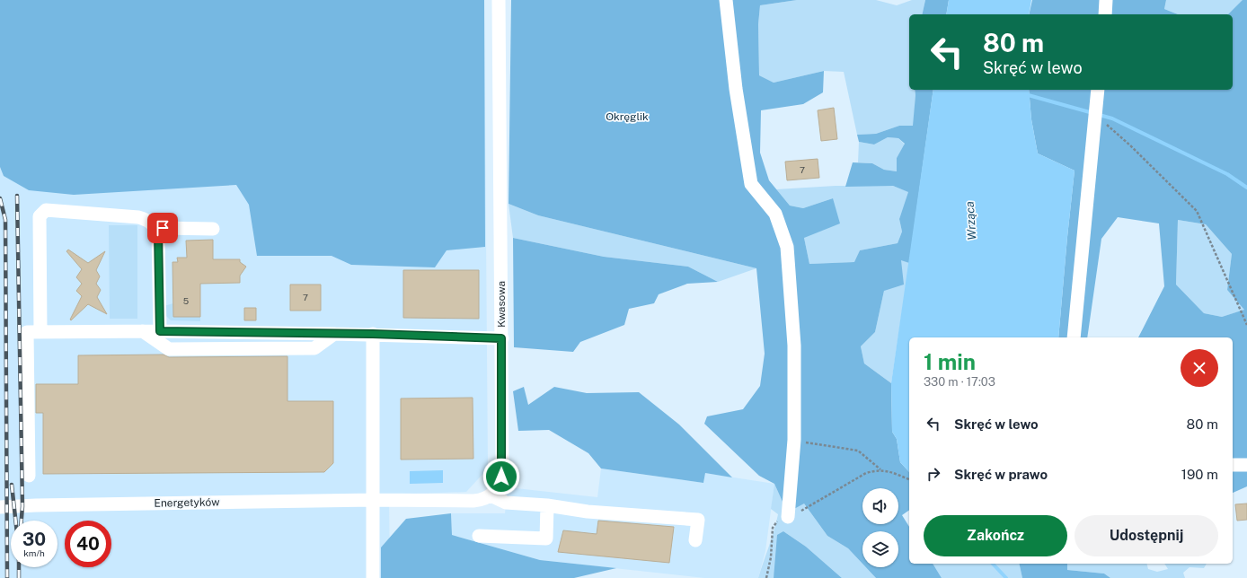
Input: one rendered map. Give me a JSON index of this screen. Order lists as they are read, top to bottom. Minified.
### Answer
{"streets":{"street":["Kwasowa","Energetyków"]},"water":["Wrząca"],"parks":["Okręglik"],"house_numbers":["7","7","5"],"page":{"turn":["80 m","Skręć w lewo"],"heading":["1 min","330 m · 17:03"],"list":[{"name":"Skręć w lewo","value":"80 m"},{"name":"Skręć w prawo","value":"190 m"}],"buttons":["Zakończ","Udostępnij"],"speed":"30 km/h","limit":"40"}}
